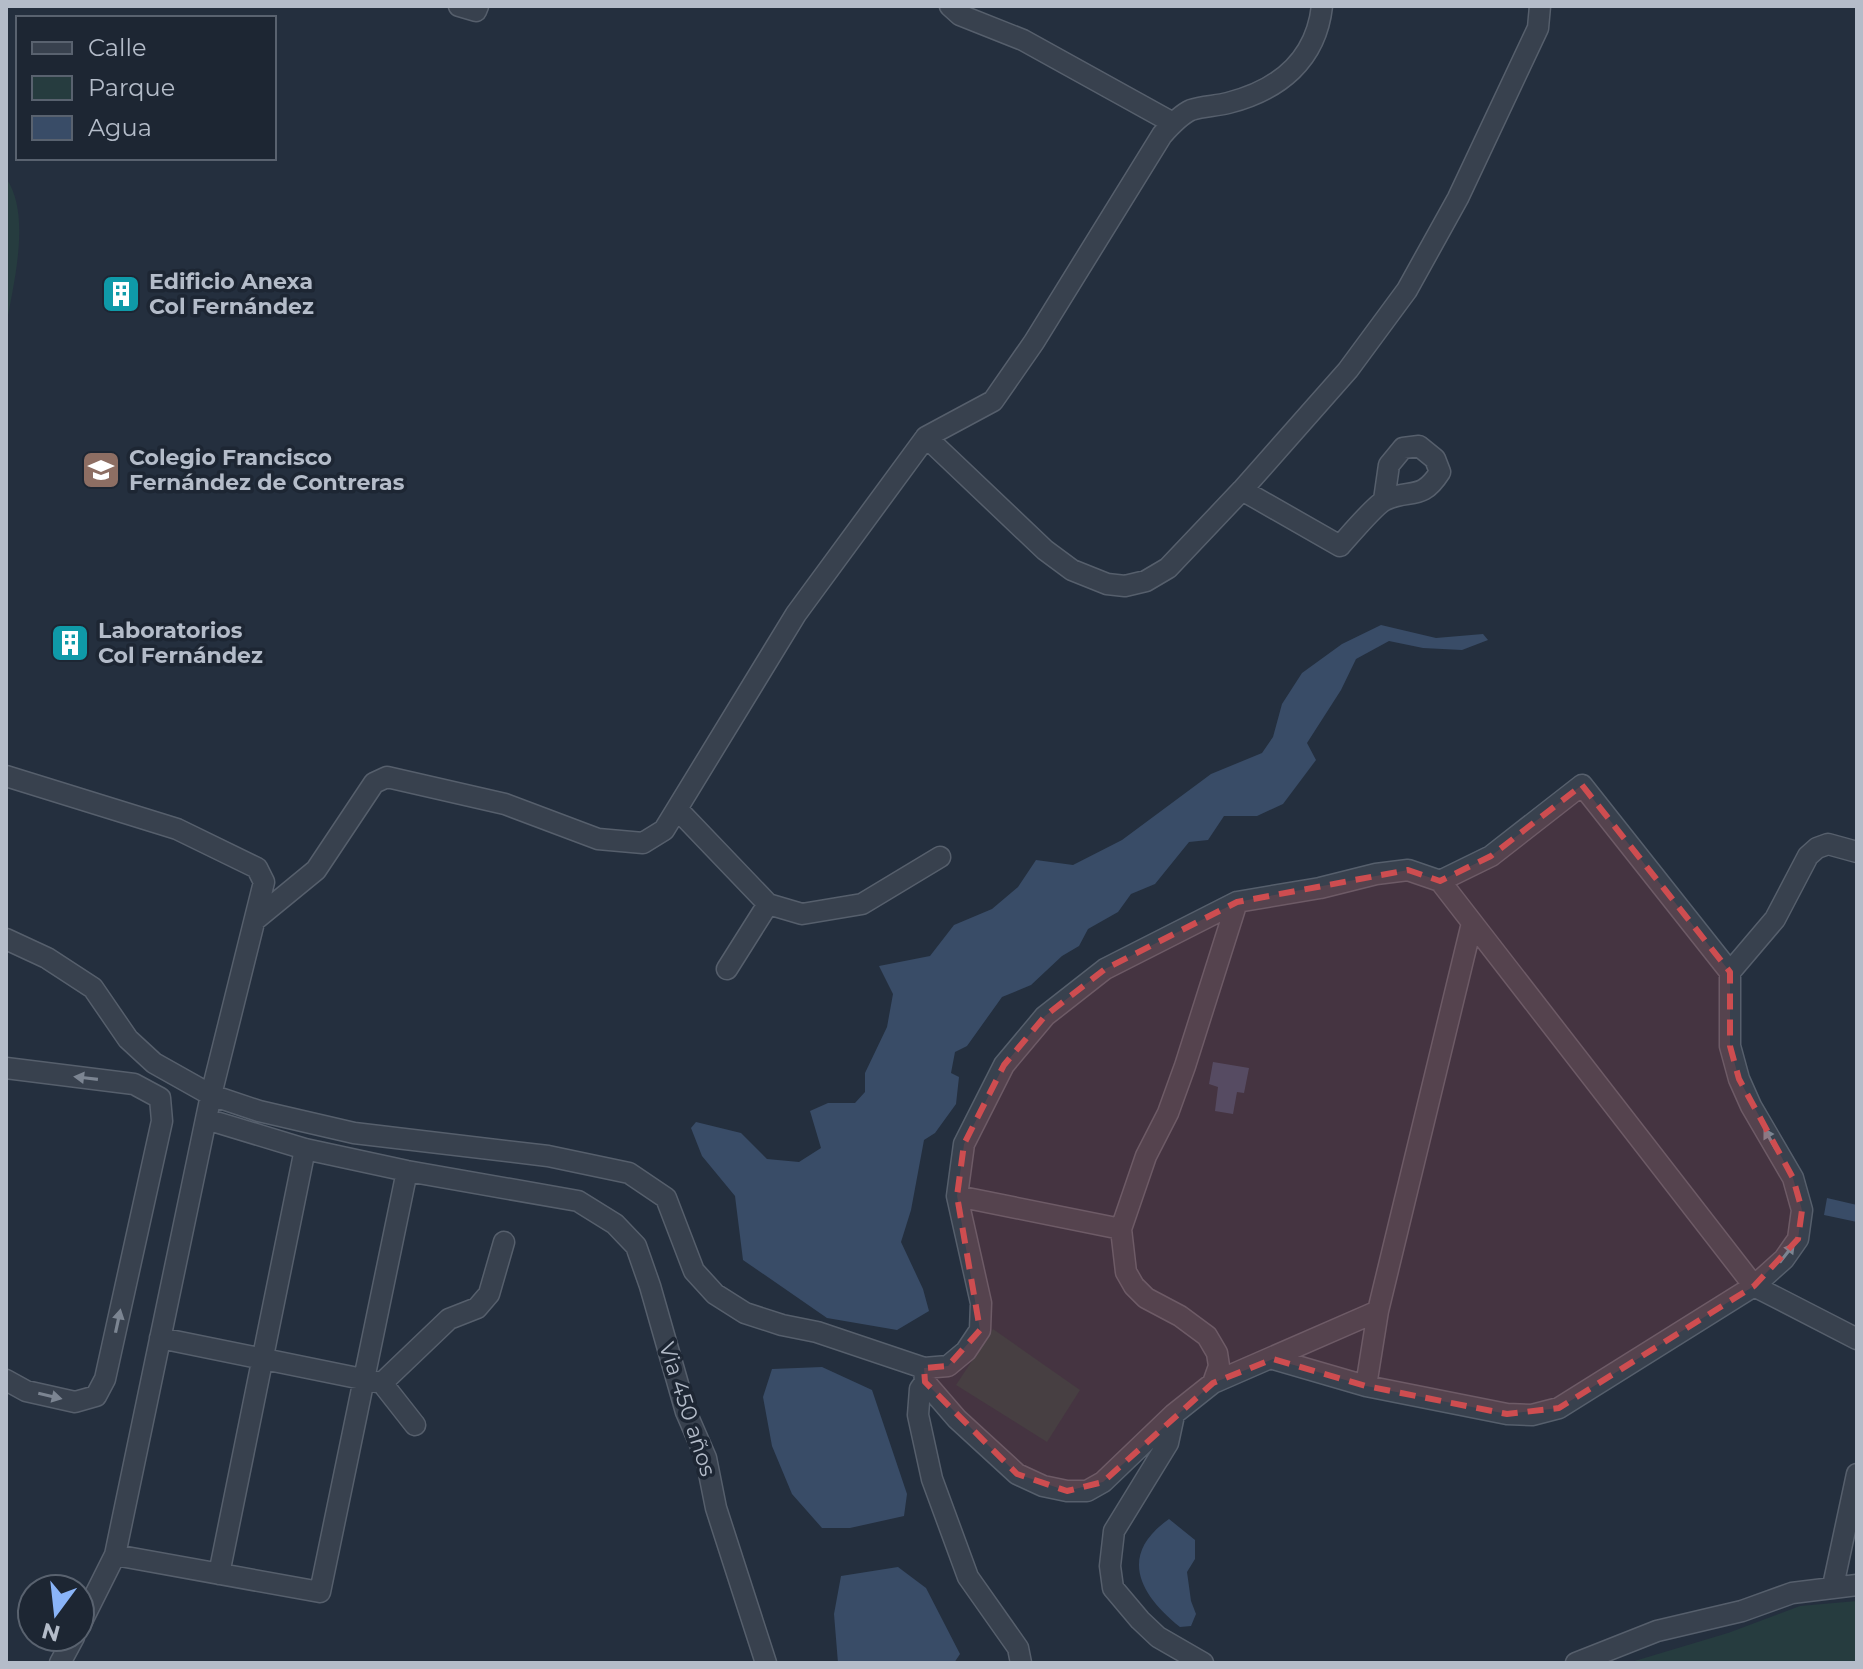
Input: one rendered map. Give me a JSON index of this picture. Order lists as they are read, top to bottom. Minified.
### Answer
{"streets":{"street":["Via 450 años"]},"places":{"building":["Edificio Anexa Col Fernández","Laboratorios Col Fernández"],"school or university":["Colegio Francisco Fernández de Contreras"]},"legend":["Calle","Parque","Agua"],"north":"bottom"}
